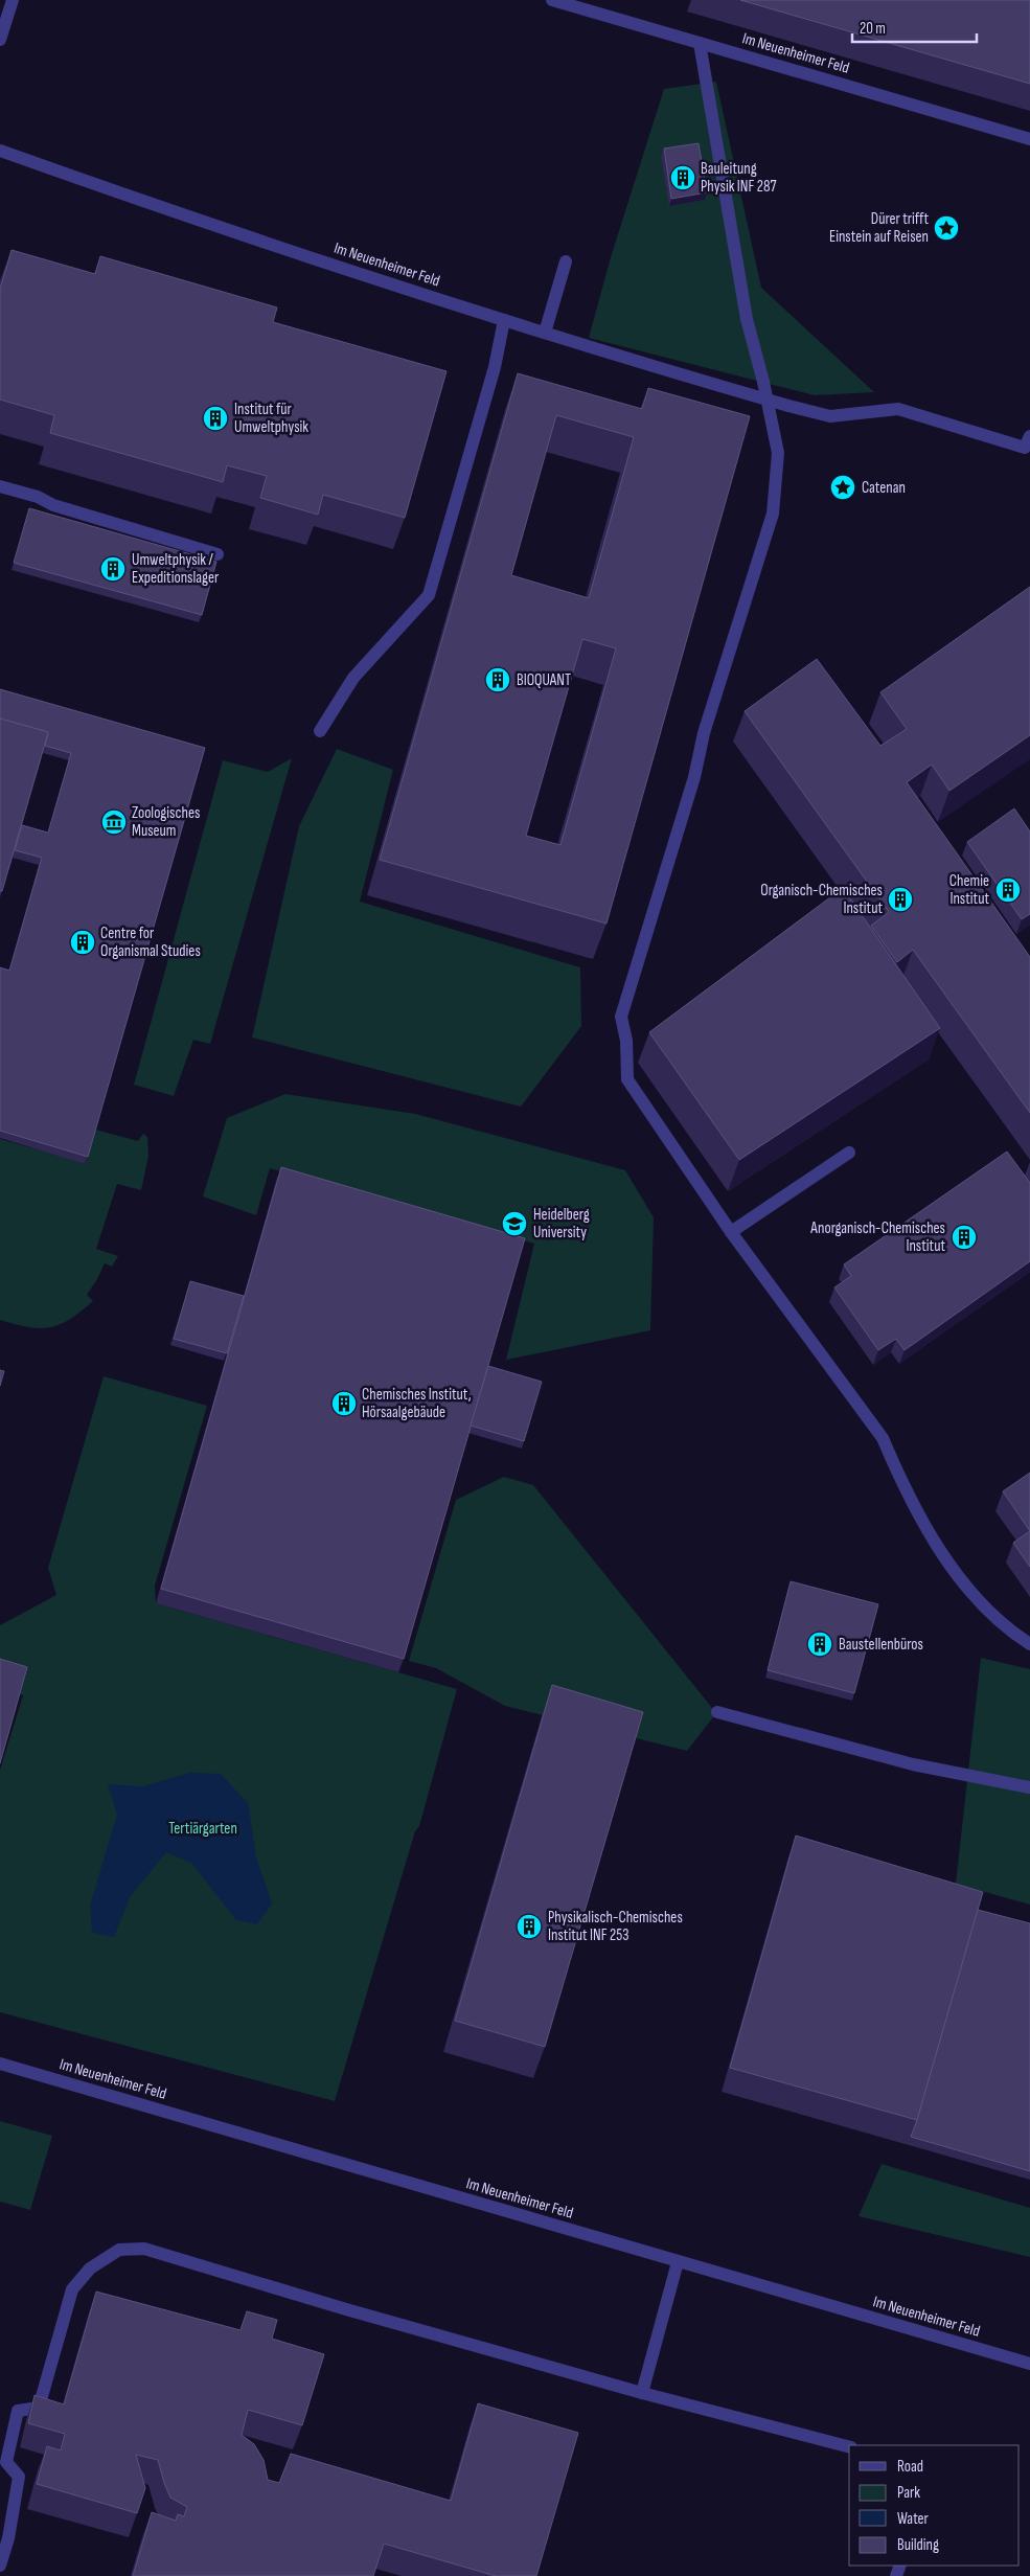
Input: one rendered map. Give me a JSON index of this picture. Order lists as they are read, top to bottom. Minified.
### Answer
{"streets":{"street":["Im Neuenheimer Feld"]},"parks":["Tertiärgarten"],"places":{"building":["Bauleitung Physik INF 287","Institut für Umweltphysik","Umweltphysik / Expeditionslager","BIOQUANT","Chemie Institut","Organisch-Chemisches Institut","Centre for Organismal Studies","Anorganisch-Chemisches Institut","Chemisches Institut, Hörsaalgebäude","Baustellenbüros","Physikalisch-Chemisches Institut INF 253"],"place":["Dürer trifft Einstein auf Reisen","Catenan"],"museum":["Zoologisches Museum"],"school or university":["Heidelberg University"]},"legend":["Road","Park","Water","Building"],"scale_bar":"20 m"}
